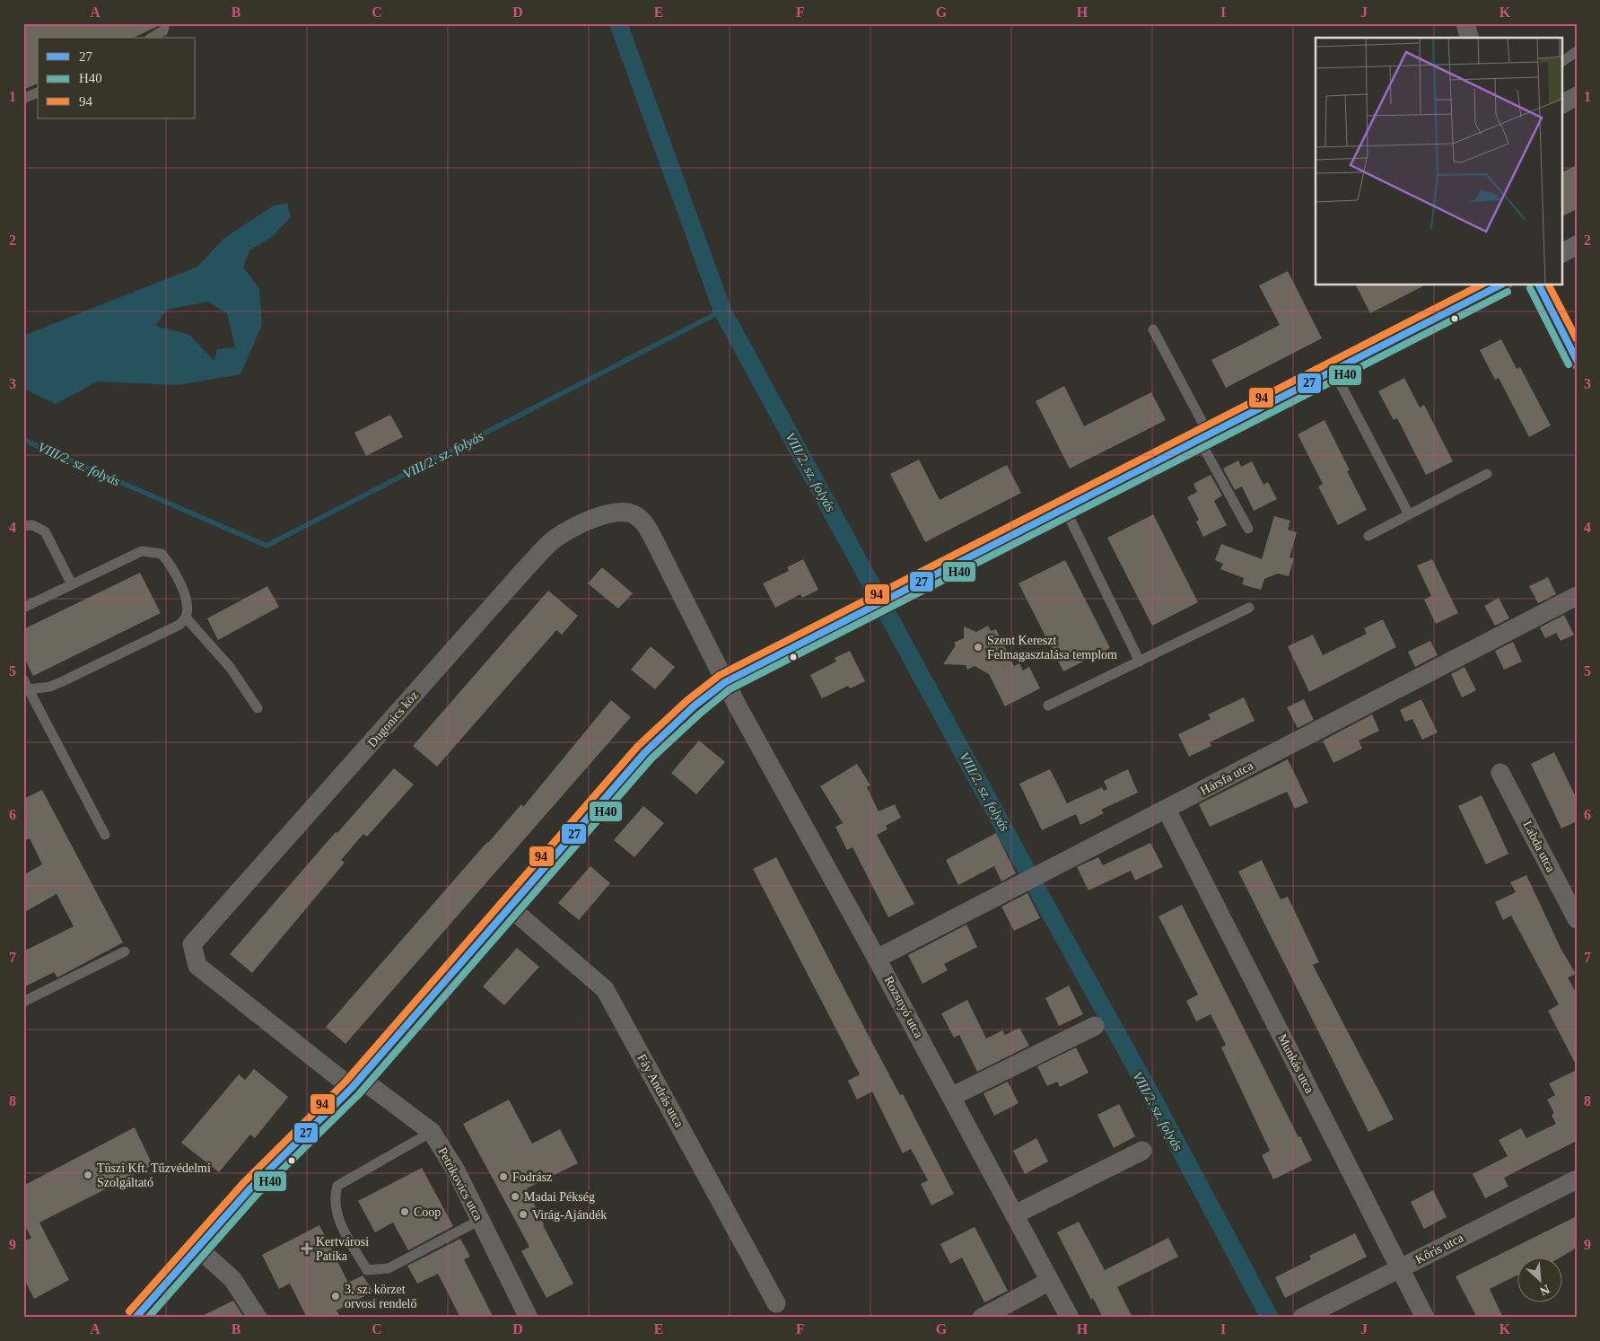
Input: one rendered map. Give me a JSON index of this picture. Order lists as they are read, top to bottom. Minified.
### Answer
{"streets":{"street":["Dugonics köz","Hársfa utca","Labda utca","Rozsnyó utca","Munkás utca","Fáy András utca","Petrikovics utca","Kőris utca"]},"crossings":[["Dugonics köz","Rozsnyó utca"],["Dugonics köz","Petrikovics utca"],["Hársfa utca","Rozsnyó utca"],["Hársfa utca","Munkás utca"],["Munkás utca","Kőris utca"]],"water":["VIII/2. sz. folyás"],"places":{"other":["Szent Kereszt Felmagasztalása templom","Tüszi Kft. Tűzvédelmi Szolgáltató","Fodrász","Madai Pékség","Coop","Virág-Ajándék","3. sz. körzet orvosi rendelő"],"health":["Kertvárosi Patika"]},"lines":["transit line 27","transit line 94","transit line H40"],"legend":["27","H40","94"],"north":"bottom right","grid":{"columns":["A","B","C","D","E","F","G","H","I","J","K"],"rows":["1","2","3","4","5","6","7","8","9"]}}
